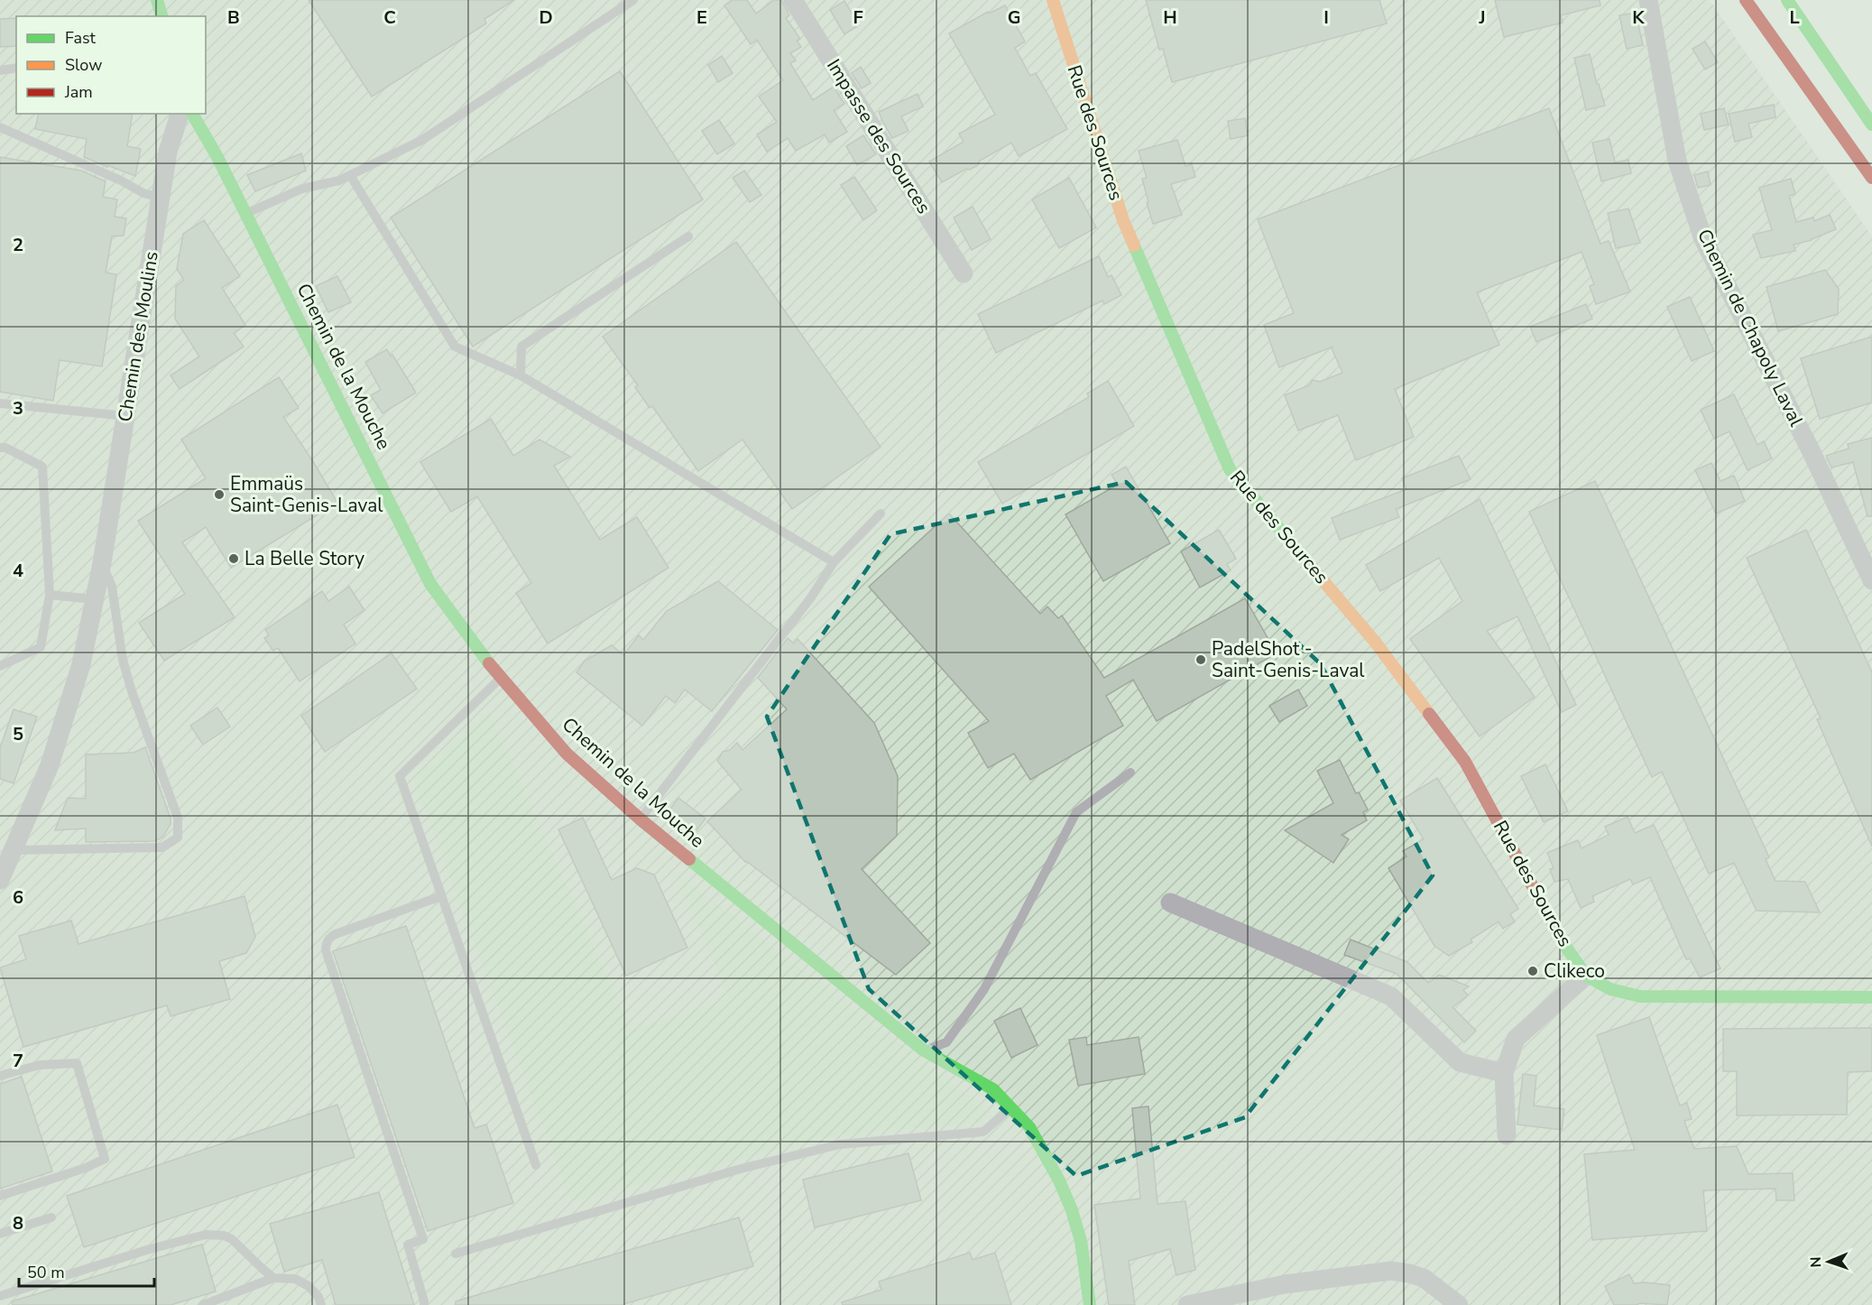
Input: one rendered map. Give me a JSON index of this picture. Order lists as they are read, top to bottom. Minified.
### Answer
{"streets":{"main road":["Rue des Sources","Chemin de la Mouche"],"street":["Impasse des Sources","Chemin de Chapoly Laval","Chemin des Moulins"]},"places":["Emmaüs Saint-Genis-Laval","La Belle Story","PadelShot - Saint-Genis-Laval","Clikeco"],"legend":["Fast","Slow","Jam"],"scale_bar":"50 m","north":"left","grid":{"columns":["B","C","D","E","F","G","H","I","J","K","L"],"rows":["2","3","4","5","6","7","8"]}}
